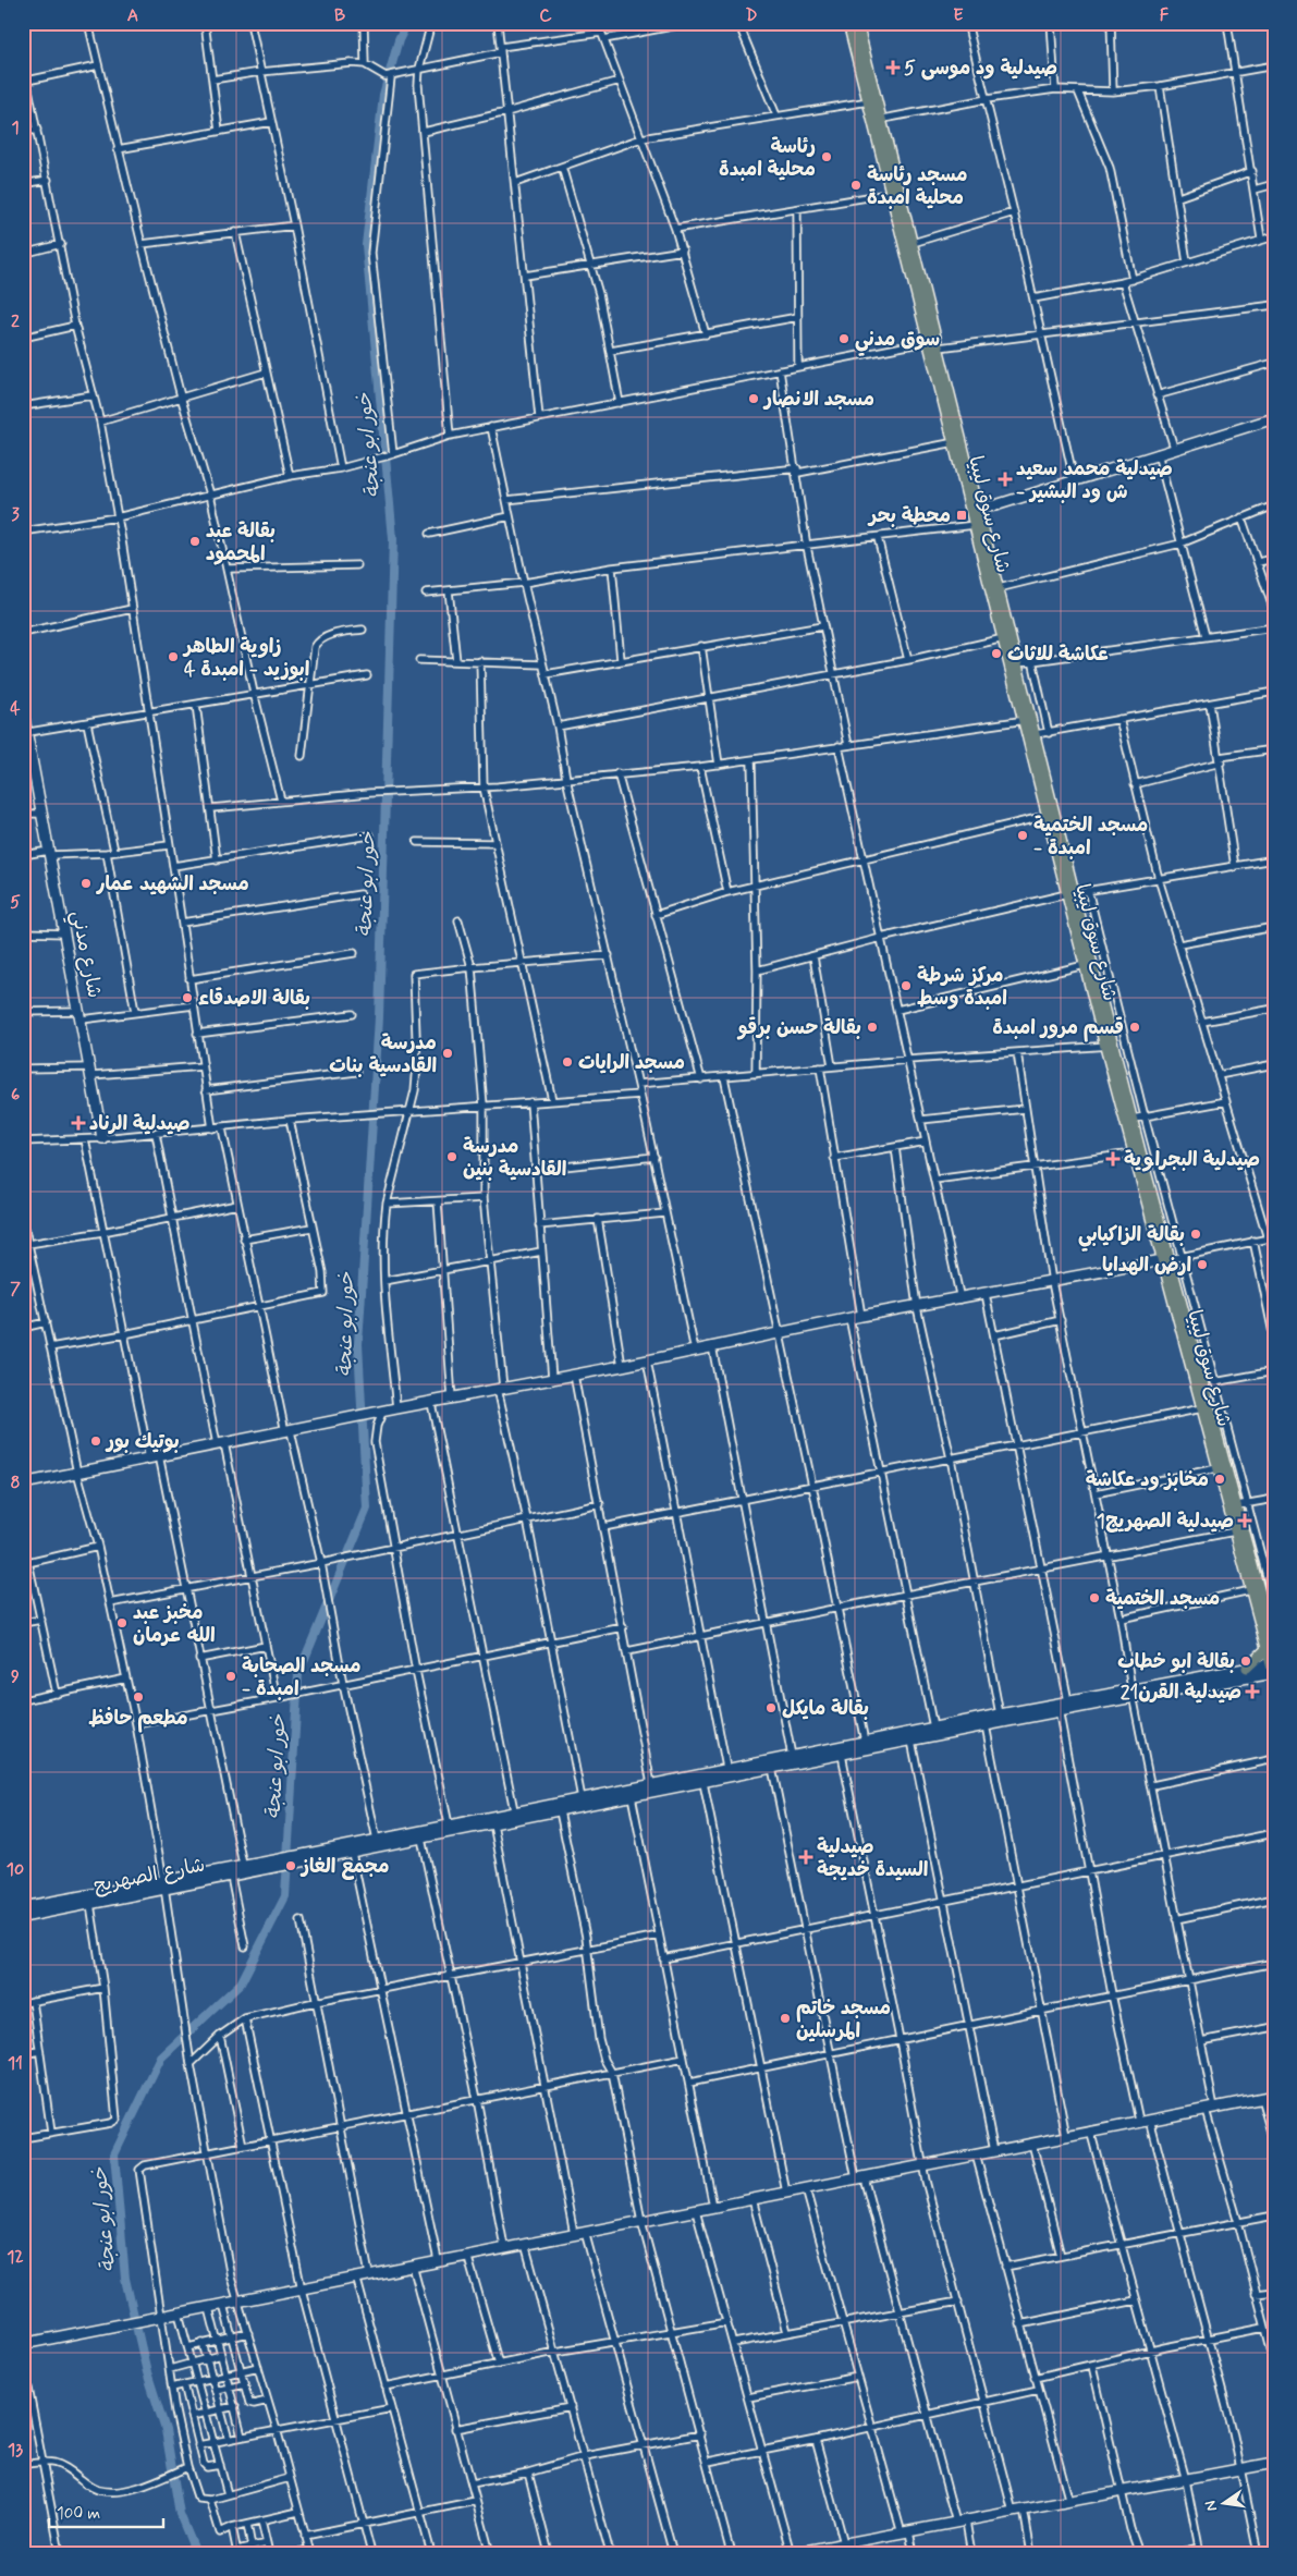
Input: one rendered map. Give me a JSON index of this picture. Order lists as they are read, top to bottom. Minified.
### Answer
{"streets":{"main road":["شارع سوق ليبيا"],"street":["شارع مدني","شارع الصهريج"]},"water":["خور ابو عنجة"],"places":{"health":["صيدلية ود موسى 5","صيدلية محمد سعيد - ش ود البشير","صيدلية الرناد","صيدلية البجراوية","صيدلية الصهريج1","صيدلية القرن21","صيدلية السيدة خديجة"],"other":["رئاسة محلية امبدة","مسجد رئاسة محلية امبدة","سوق مدني","مسجد الانصار","بقالة عبد المحمود","عكاشة للاثاث","زاوية الطاهر ابوزيد - امبدة 4","مسجد الختمية - امبدة","مسجد الشهيد عمار","مركز شرطة امبدة وسط","بقالة الاصدقاء","بقالة حسن برقو","قسم مرور امبدة","مدرسة القادسية بنات","مسجد الرايات","مدرسة القادسية بنين","بقالة الزاكيابي","ارض الهدايا","بوتيك بور","مخابز ود عكاشة","مسجد الختمية","مخبز عبد الله عرمان","بقالة ابو خطاب","مسجد الصحابة - امبدة","مطعم حافظ","بقالة مايكل","مجمع الغاز","مسجد خاتم المرسلين"],"transit":["محطة بحر"]},"scale_bar":"100 m","north":"left","grid":{"columns":["A","B","C","D","E","F"],"rows":["1","2","3","4","5","6","7","8","9","10","11","12","13"]}}
